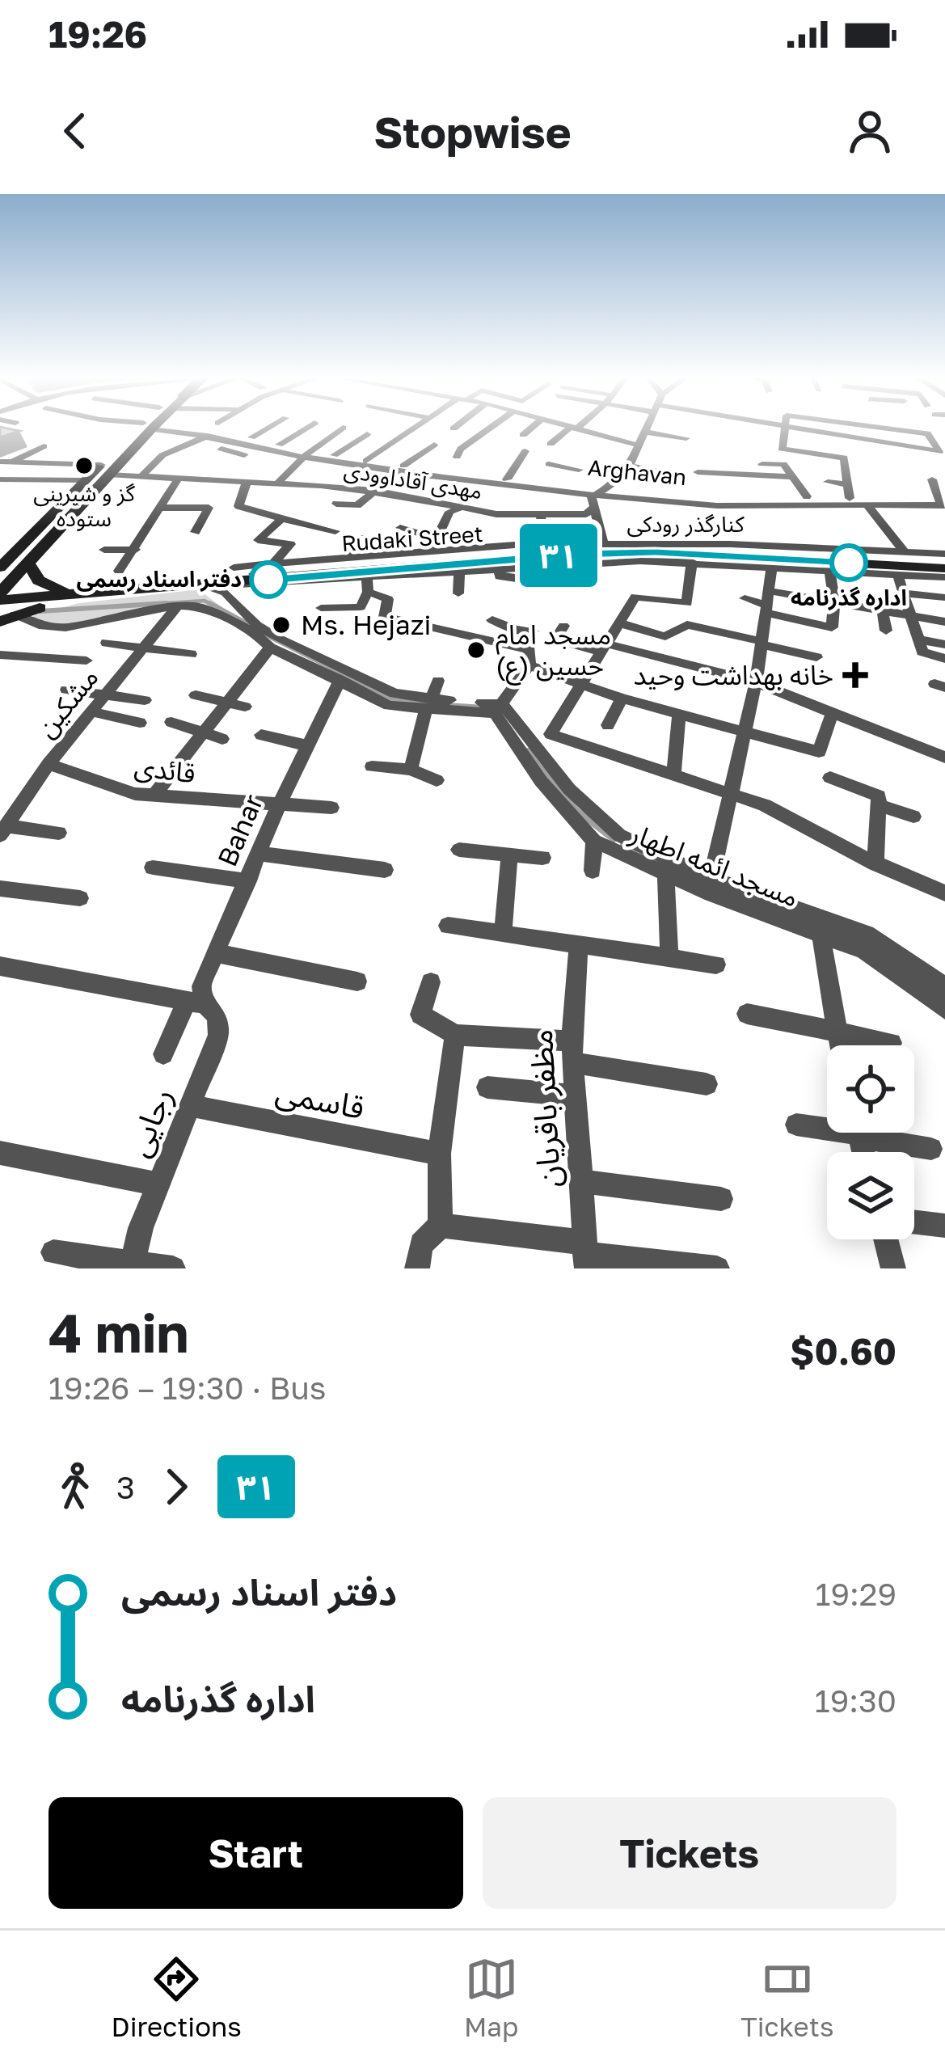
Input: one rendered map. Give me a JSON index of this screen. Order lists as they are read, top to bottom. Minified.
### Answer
{"streets":{"main road":["Rudaki Street"],"street":["Arghavan","مهدی آقاداوودی","کنارگذر رودکی","مشکین","قائدی","Bahar","مسجد ائمه اطهار","قاسمی","مظفر باقریان","رجایی"]},"crossings":[["کنارگذر رودکی","Rudaki Street"],["Rudaki Street","مسجد ائمه اطهار"],["مشکین","قائدی"],["مشکین","مسجد ائمه اطهار"],["قائدی","Bahar"],["Bahar","مسجد ائمه اطهار"],["Bahar","رجایی"],["قاسمی","رجایی"]],"places":{"other":["گز و شیرینی ستوده","اداره گذرنامه","دفتر اسناد رسمی","Ms. Hejazi","مسجد امام حسین (ع)"],"health":["خانه بهداشت وحید"]},"lines":["bus line ۳۱"],"page":{"status":"19:26","header":"Stopwise","on_map":"۳۱","heading":["4 min","19:26 – 19:30 · Bus","$0.60"],"legs":["3","۳۱"],"list":[{"name":"دفتر اسناد رسمی","value":"19:29"},{"name":"اداره گذرنامه","value":"19:30"}],"buttons":["Start","Tickets"],"tabs":["Directions","Map","Tickets"]}}
